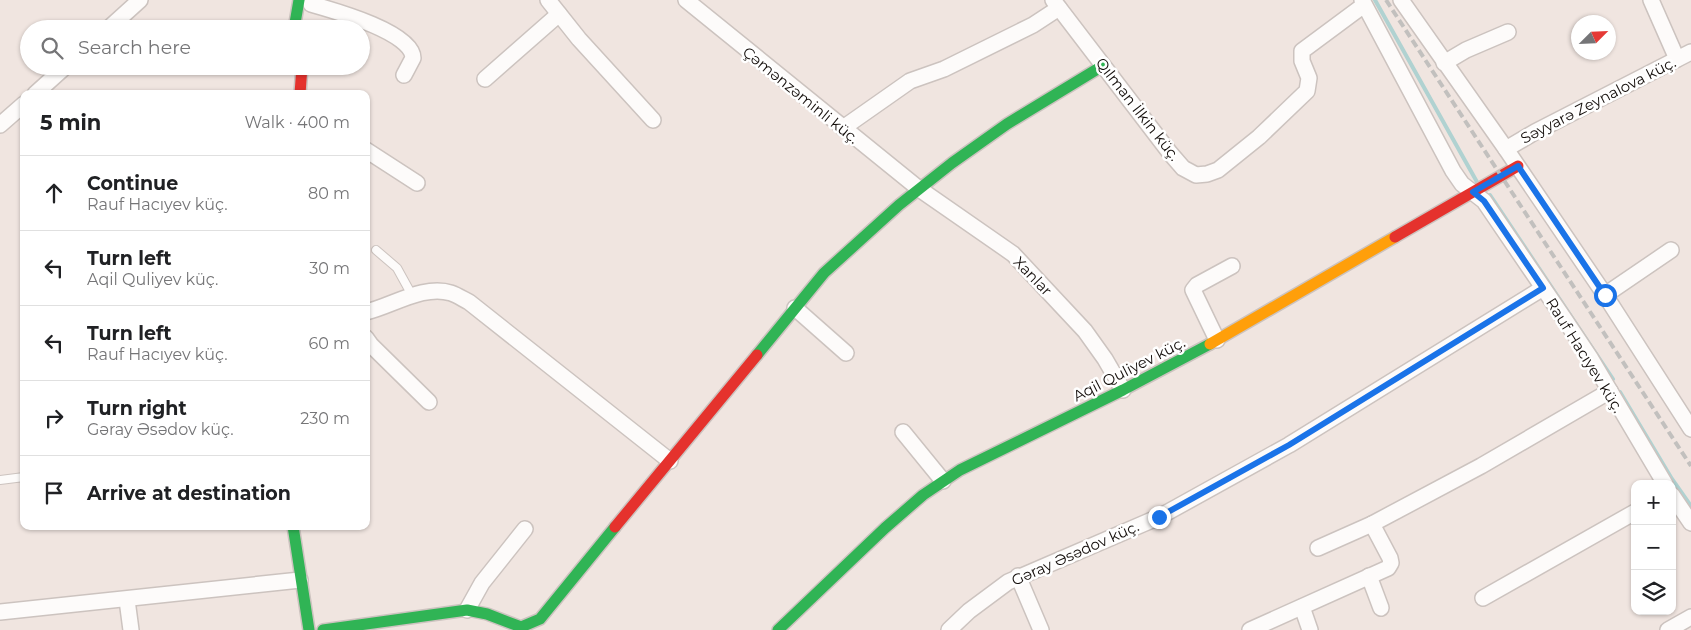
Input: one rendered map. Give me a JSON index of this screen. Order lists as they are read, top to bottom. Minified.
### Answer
{"streets":{"street":["Çəmənzəminli küç.","Səyyarə Zeynalova küç.","Qılman İlkin küç.","Xanlar","Rauf Hacıyev küç.","Aqil Quliyev küç.","Gəray Əsədov küç."]},"crossings":[["Çəmənzəminli küç.","Xanlar"],["Qılman İlkin küç.","Rauf Hacıyev küç."],["Xanlar","Aqil Quliyev küç."],["Rauf Hacıyev küç.","Aqil Quliyev küç."],["Rauf Hacıyev küç.","Gəray Əsədov küç."]],"north":"top right","page":{"search":"Search here","heading":["5 min","Walk · 400 m"],"list":[["Continue","Rauf Hacıyev küç.","80 m"],["Turn left","Aqil Quliyev küç.","30 m"],["Turn left","Rauf Hacıyev küç.","60 m"],["Turn right","Gəray Əsədov küç.","230 m"],"Arrive at destination"],"map_buttons":["+","−"]}}
